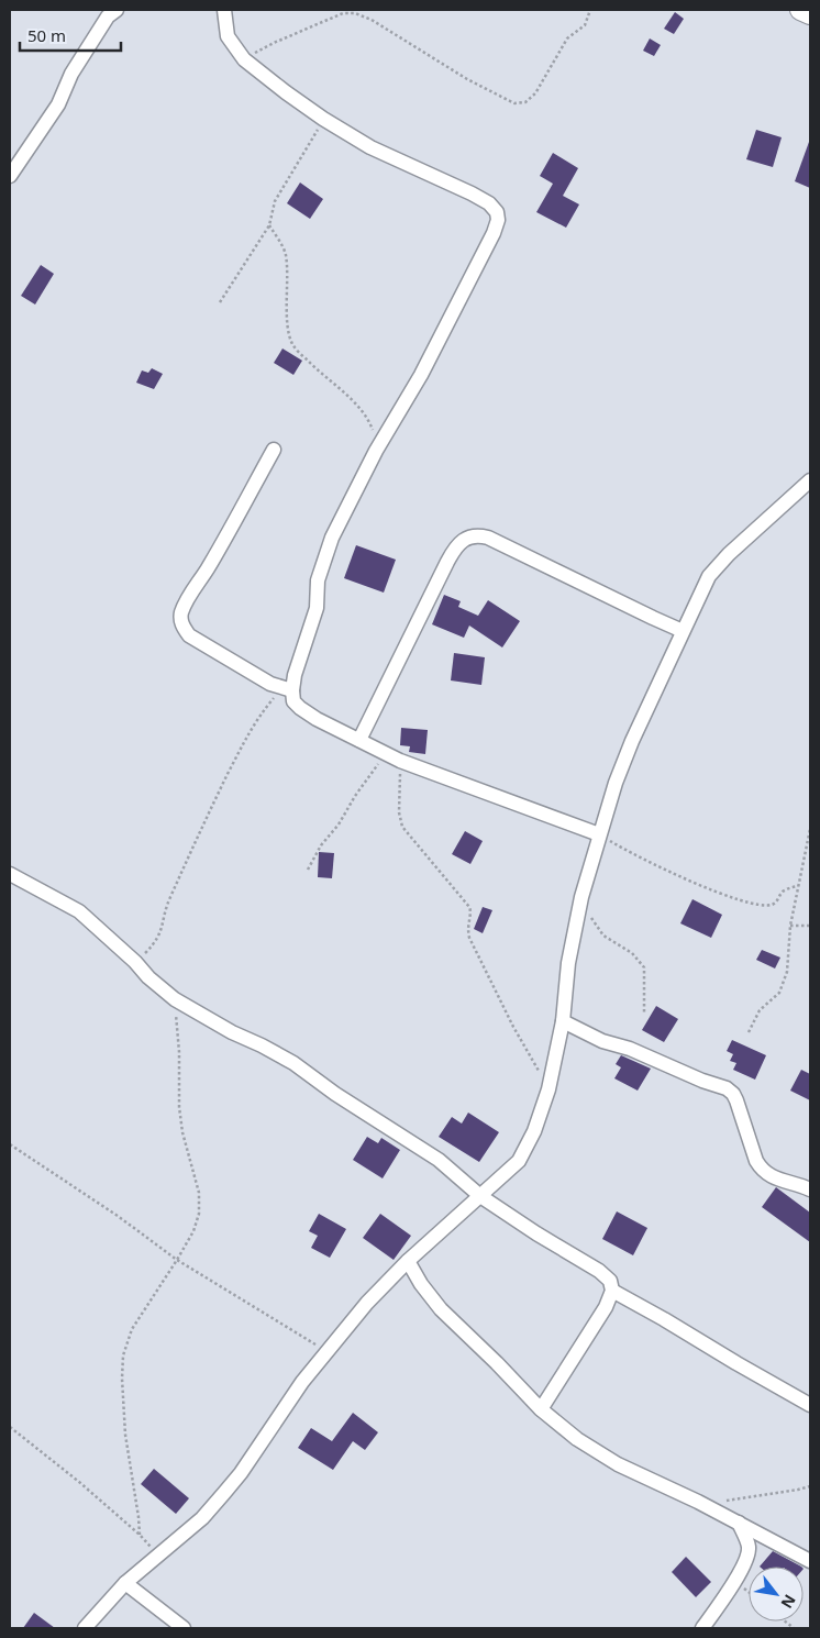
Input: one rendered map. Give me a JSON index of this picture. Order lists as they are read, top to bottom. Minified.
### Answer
{"scale_bar":"50 m","north":"bottom right"}
